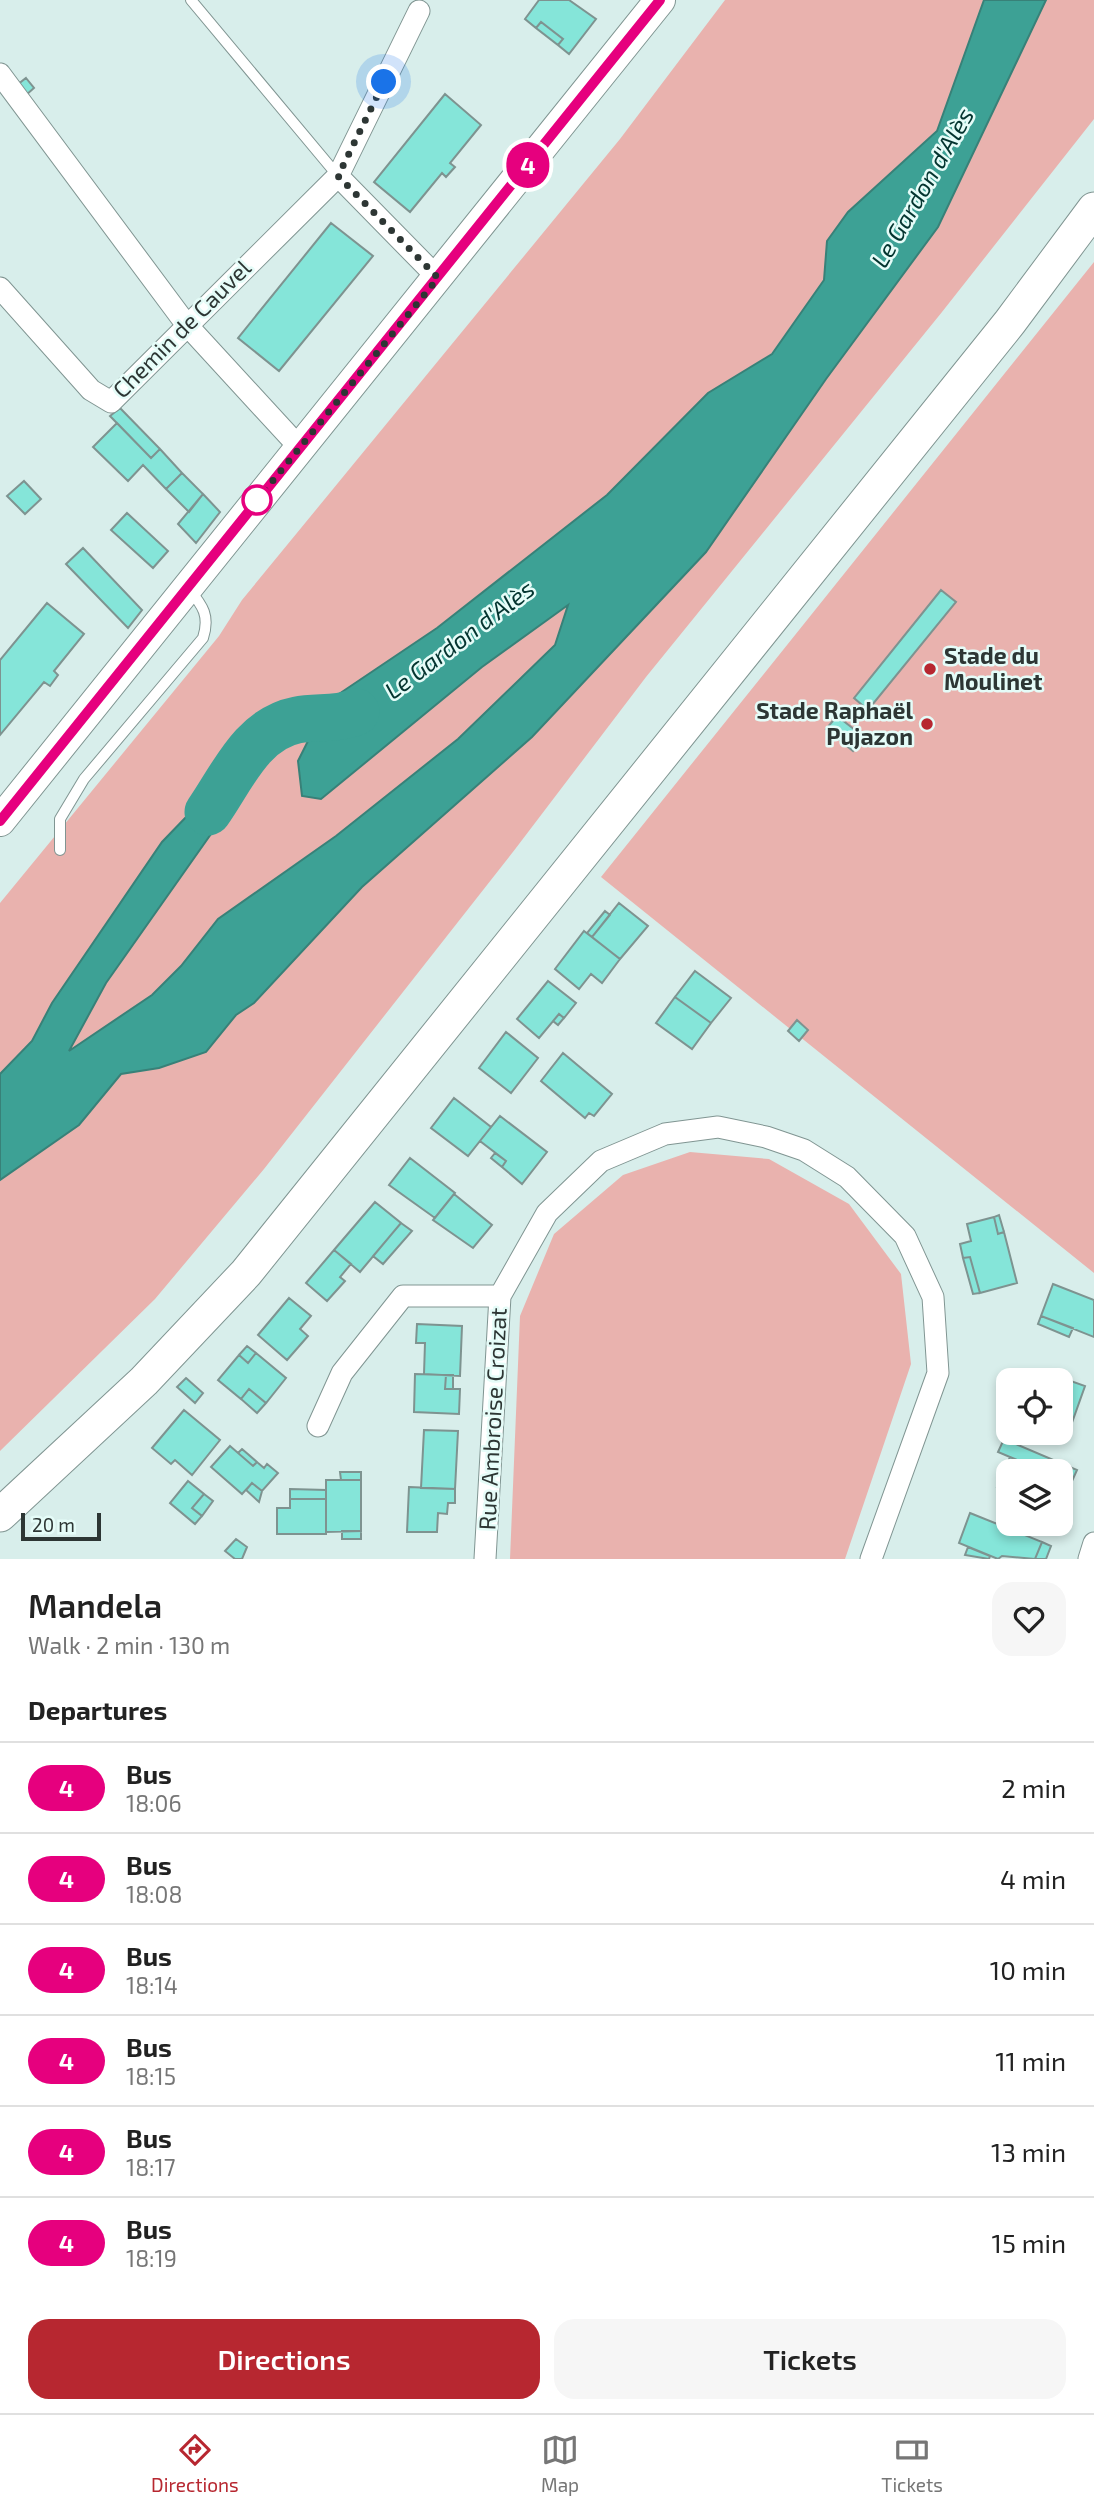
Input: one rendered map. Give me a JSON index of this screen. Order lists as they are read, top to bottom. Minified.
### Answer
{"streets":{"street":["Chemin de Cauvel","Rue Ambroise Croizat"]},"water":["Le Gardon d'Alès"],"places":["Stade du Moulinet","Stade Raphaël Pujazon"],"lines":["bus line 4"],"scale_bar":"20 m","page":{"on_map":"4","scale":"20 m","heading":[["Mandela","Walk · 2 min · 130 m"],"Departures"],"list":[{"mark":"4","name":"Bus","note":"18:06","value":"2 min"},{"mark":"4","name":"Bus","note":"18:08","value":"4 min"},{"mark":"4","name":"Bus","note":"18:14","value":"10 min"},{"mark":"4","name":"Bus","note":"18:15","value":"11 min"},{"mark":"4","name":"Bus","note":"18:17","value":"13 min"},{"mark":"4","name":"Bus","note":"18:19","value":"15 min"}],"buttons":["Directions","Tickets"],"tabs":["Directions","Map","Tickets"]}}
